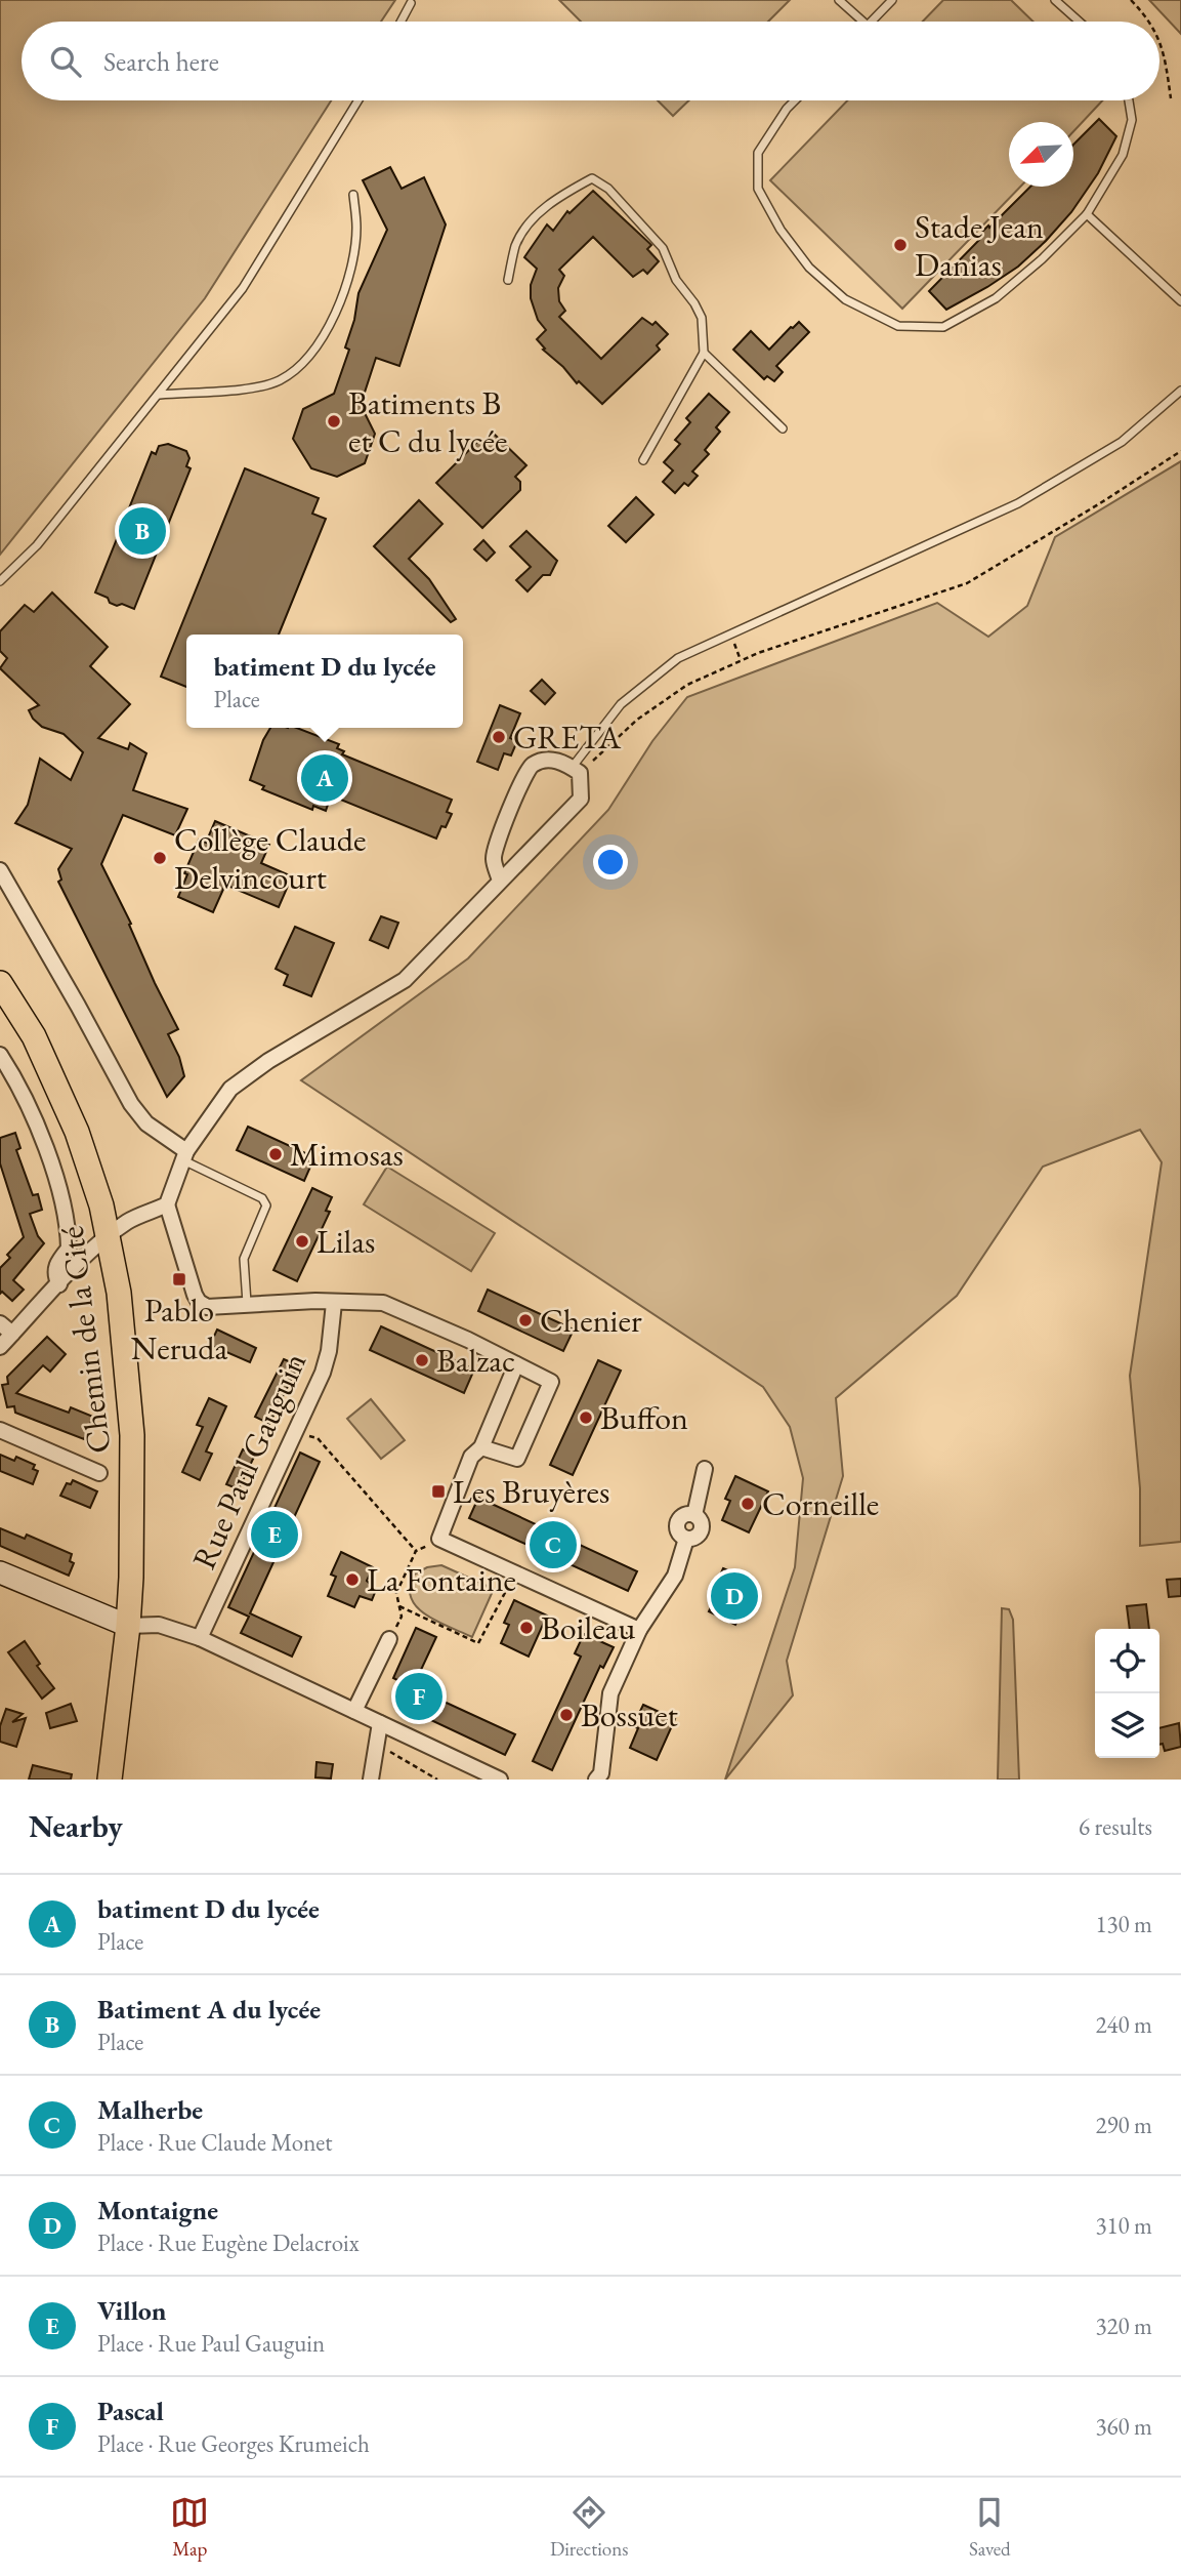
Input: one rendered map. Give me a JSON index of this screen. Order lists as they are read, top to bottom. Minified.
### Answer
{"streets":{"main road":["Chemin de la Cité"],"street":["Rue Paul Gauguin"]},"places":{"other":["Stade Jean Danias","Batiments B et C du lycée","GRETA","Collège Claude Delvincourt","Mimosas","Lilas","Chenier","Balzac","Buffon","Corneille","La Fontaine","Boileau","Bossuet"],"transit":["Pablo Neruda","Les Bruyères"]},"north":"bottom left","page":{"search":"Search here","pins":["B","A","E","C","D","F"],"popup":["batiment D du lycée","Place"],"heading":["Nearby","6 results"],"list":[{"mark":"A","name":"batiment D du lycée","note":"Place","value":"130 m"},{"mark":"B","name":"Batiment A du lycée","note":"Place","value":"240 m"},{"mark":"C","name":"Malherbe","note":"Place · Rue Claude Monet","value":"290 m"},{"mark":"D","name":"Montaigne","note":"Place · Rue Eugène Delacroix","value":"310 m"},{"mark":"E","name":"Villon","note":"Place · Rue Paul Gauguin","value":"320 m"},{"mark":"F","name":"Pascal","note":"Place · Rue Georges Krumeich","value":"360 m"}],"nav":["Map","Directions","Saved"]}}
